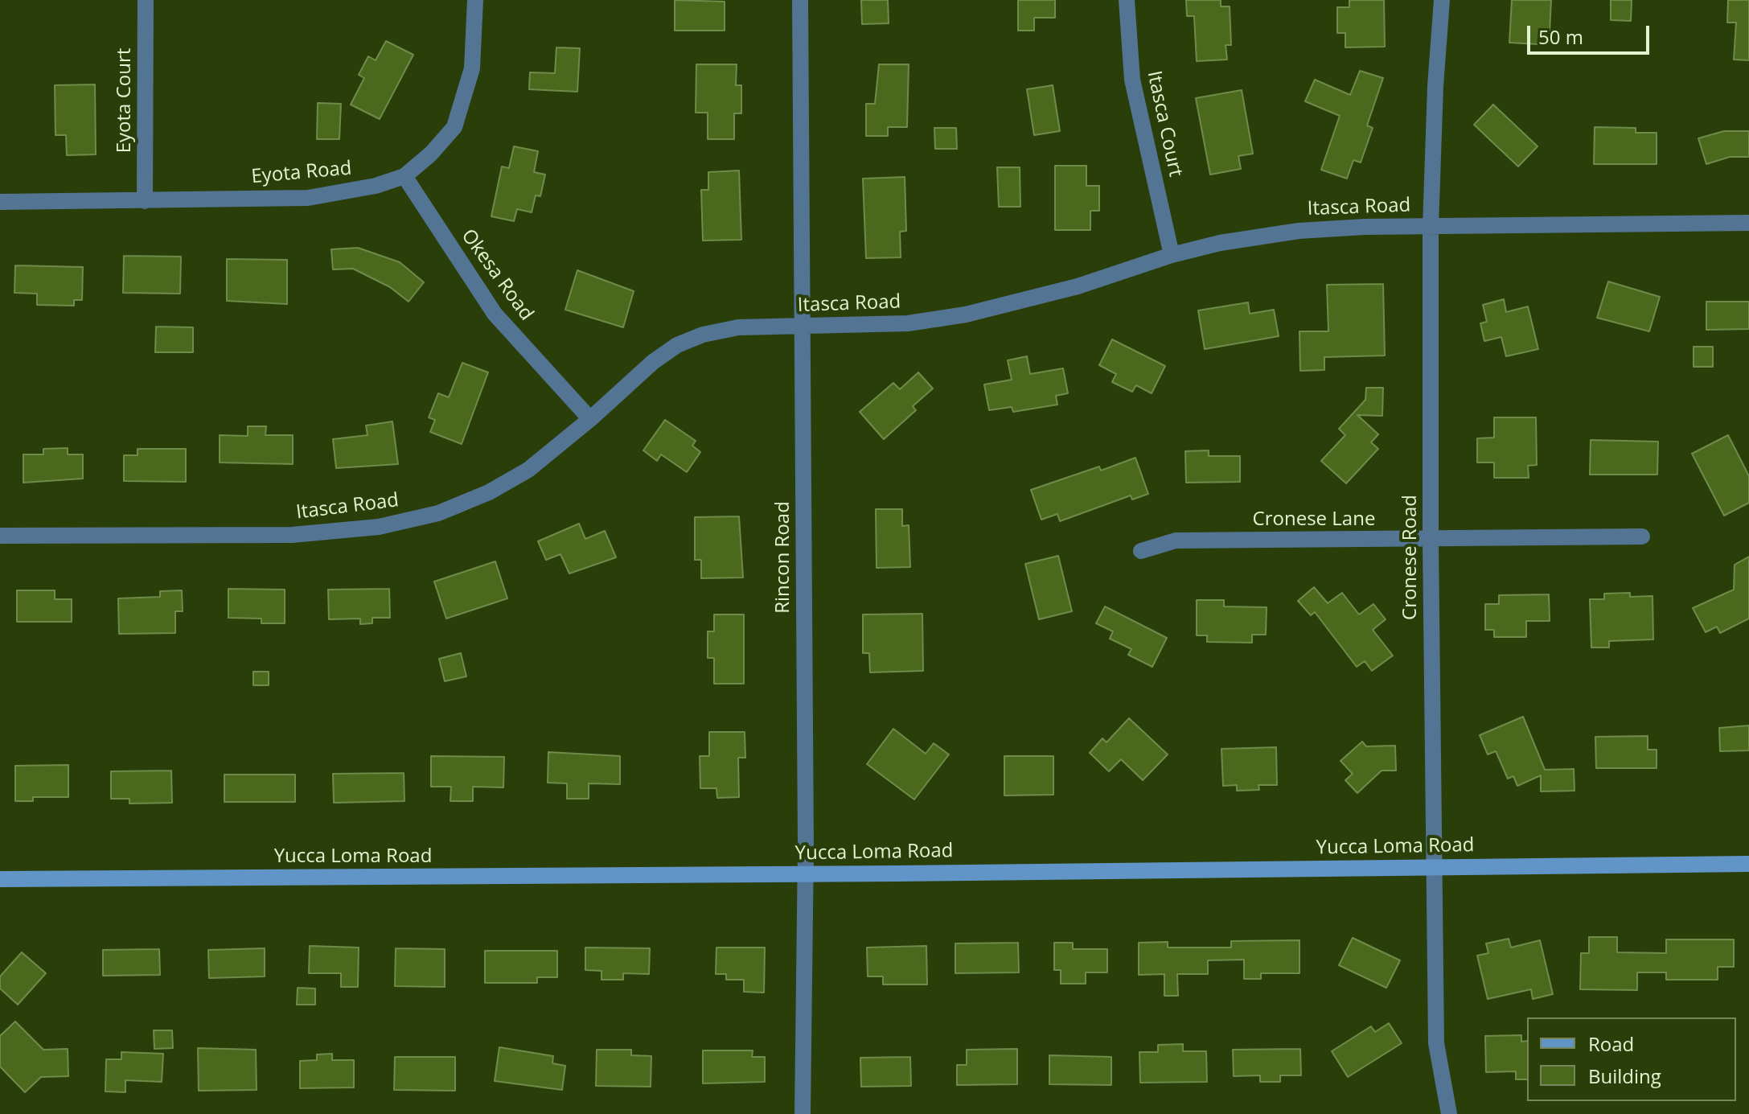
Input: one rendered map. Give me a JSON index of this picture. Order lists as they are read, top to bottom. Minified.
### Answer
{"streets":{"main road":["Yucca Loma Road"],"street":["Eyota Court","Itasca Court","Eyota Road","Itasca Road","Okesa Road","Cronese Lane","Rincon Road","Cronese Road"]},"crossings":[["Eyota Court","Eyota Road"],["Itasca Court","Itasca Road"],["Eyota Road","Okesa Road"],["Itasca Road","Okesa Road"],["Itasca Road","Rincon Road"],["Itasca Road","Cronese Road"],["Cronese Lane","Cronese Road"],["Rincon Road","Yucca Loma Road"],["Cronese Road","Yucca Loma Road"]],"legend":["Road","Building"],"scale_bar":"50 m"}
